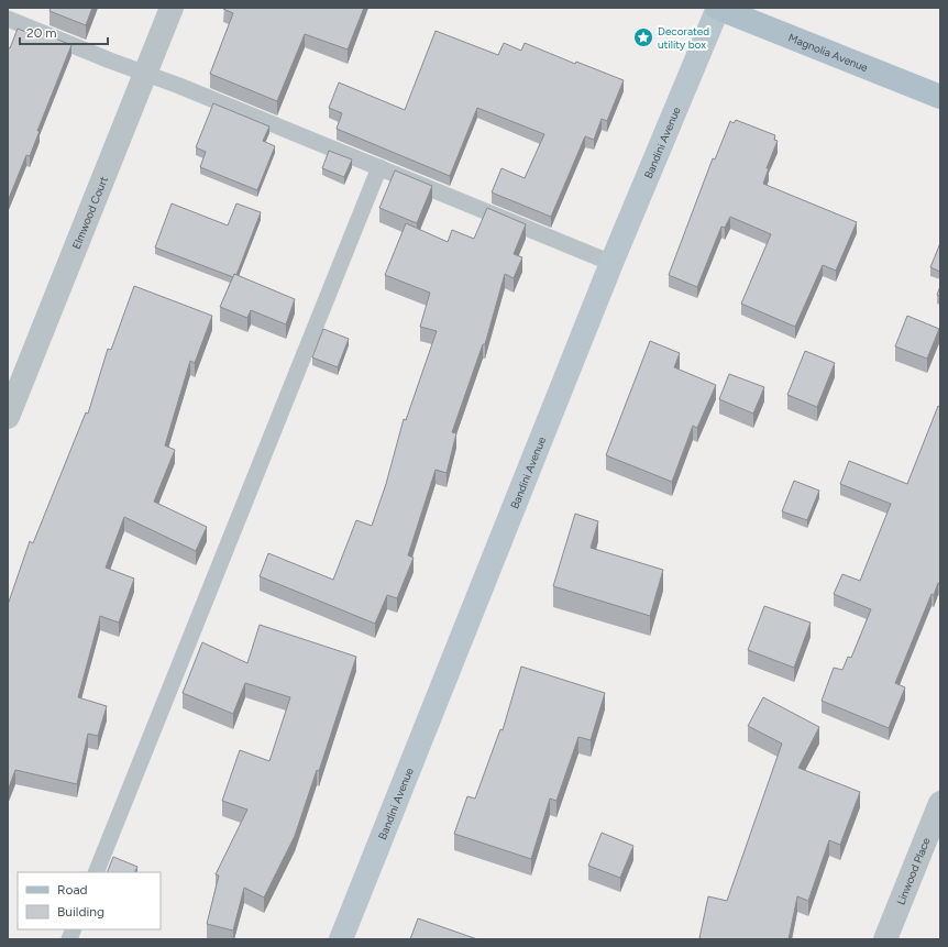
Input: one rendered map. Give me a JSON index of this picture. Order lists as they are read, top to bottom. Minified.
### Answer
{"streets":{"main road":["Magnolia Avenue"],"street":["Bandini Avenue","Elmwood Court","Linwood Place"]},"crossings":[["Magnolia Avenue","Bandini Avenue"]],"places":{"place":["Decorated utility box"]},"legend":["Road","Building"],"scale_bar":"20 m"}
